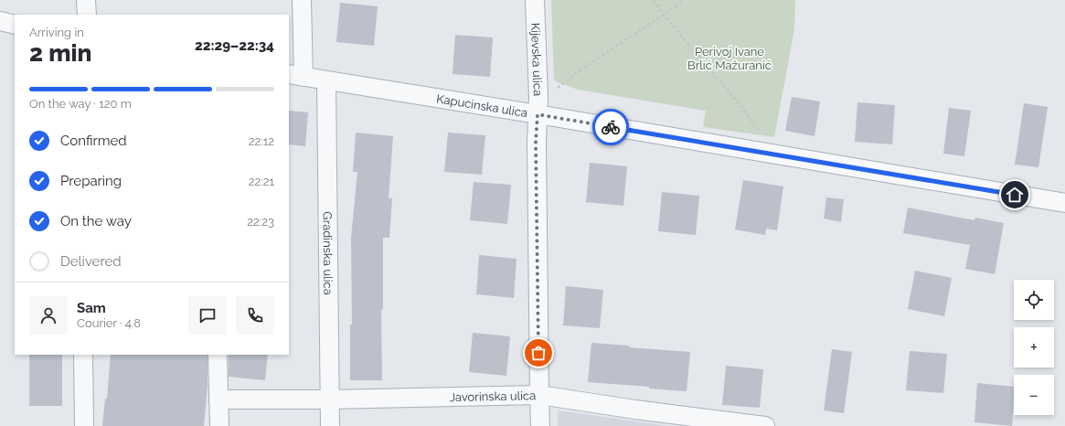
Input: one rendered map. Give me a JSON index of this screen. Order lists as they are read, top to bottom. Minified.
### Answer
{"streets":{"street":["Kijevska ulica","Kapucinska ulica","Gradinska ulica","Javorinska ulica"]},"crossings":[["Kijevska ulica","Kapucinska ulica"],["Kijevska ulica","Javorinska ulica"],["Kapucinska ulica","Gradinska ulica"],["Gradinska ulica","Javorinska ulica"]],"parks":["Perivoj Ivane Brlić Mažuranić"],"page":{"heading":["2 min","Arriving in","22:29–22:34"],"panel":["Sam","Courier · 4.8"],"bar":"On the way · 120 m","list":[["Confirmed","22:12"],["Preparing","22:21"],["On the way","22:23"],"Delivered"],"map_buttons":["+","−"]}}
